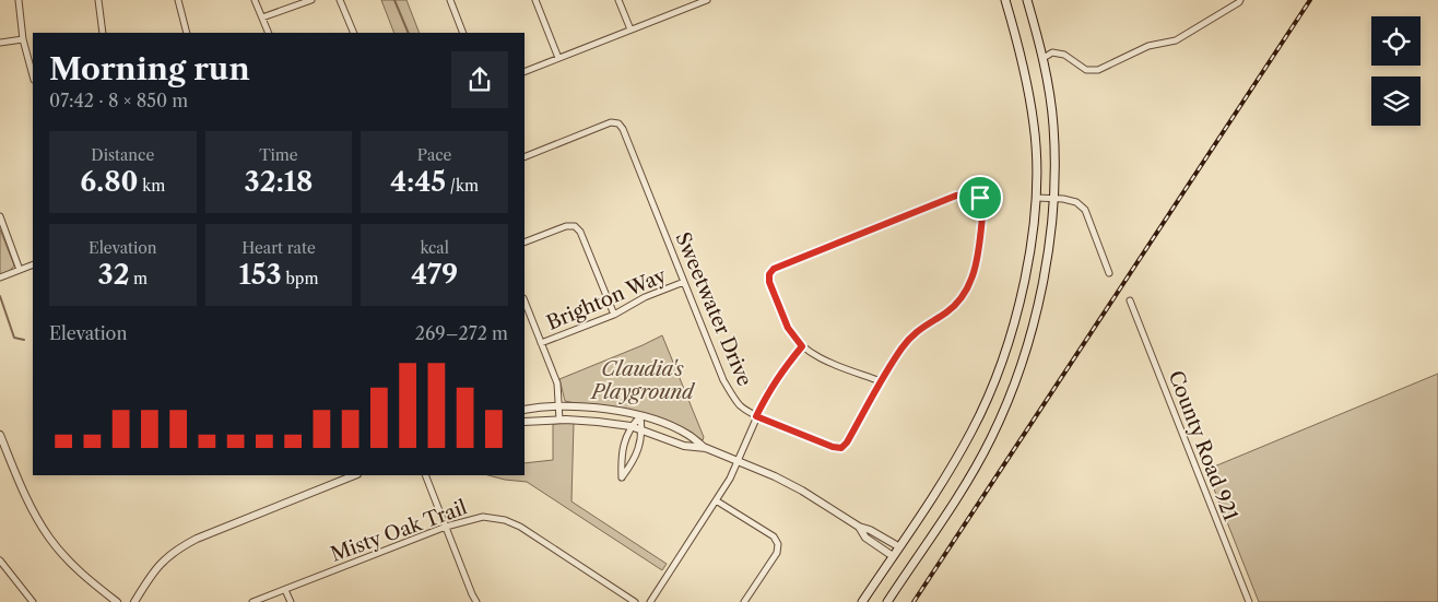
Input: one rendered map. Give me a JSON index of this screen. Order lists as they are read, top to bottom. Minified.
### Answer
{"streets":{"street":["Brighton Way","Sweetwater Drive","County Road 921","Misty Oak Trail"]},"crossings":[["Brighton Way","Sweetwater Drive"]],"parks":["Claudia's Playground"],"page":{"heading":["Morning run","07:42 · 8 × 850 m"],"stats":[["Distance","6.80 km"],["Time","32:18"],["Pace","4:45 /km"],["Elevation","32 m"],["Heart rate","153 bpm"],["kcal","479"]],"chart":["Elevation","269–272 m"]}}
